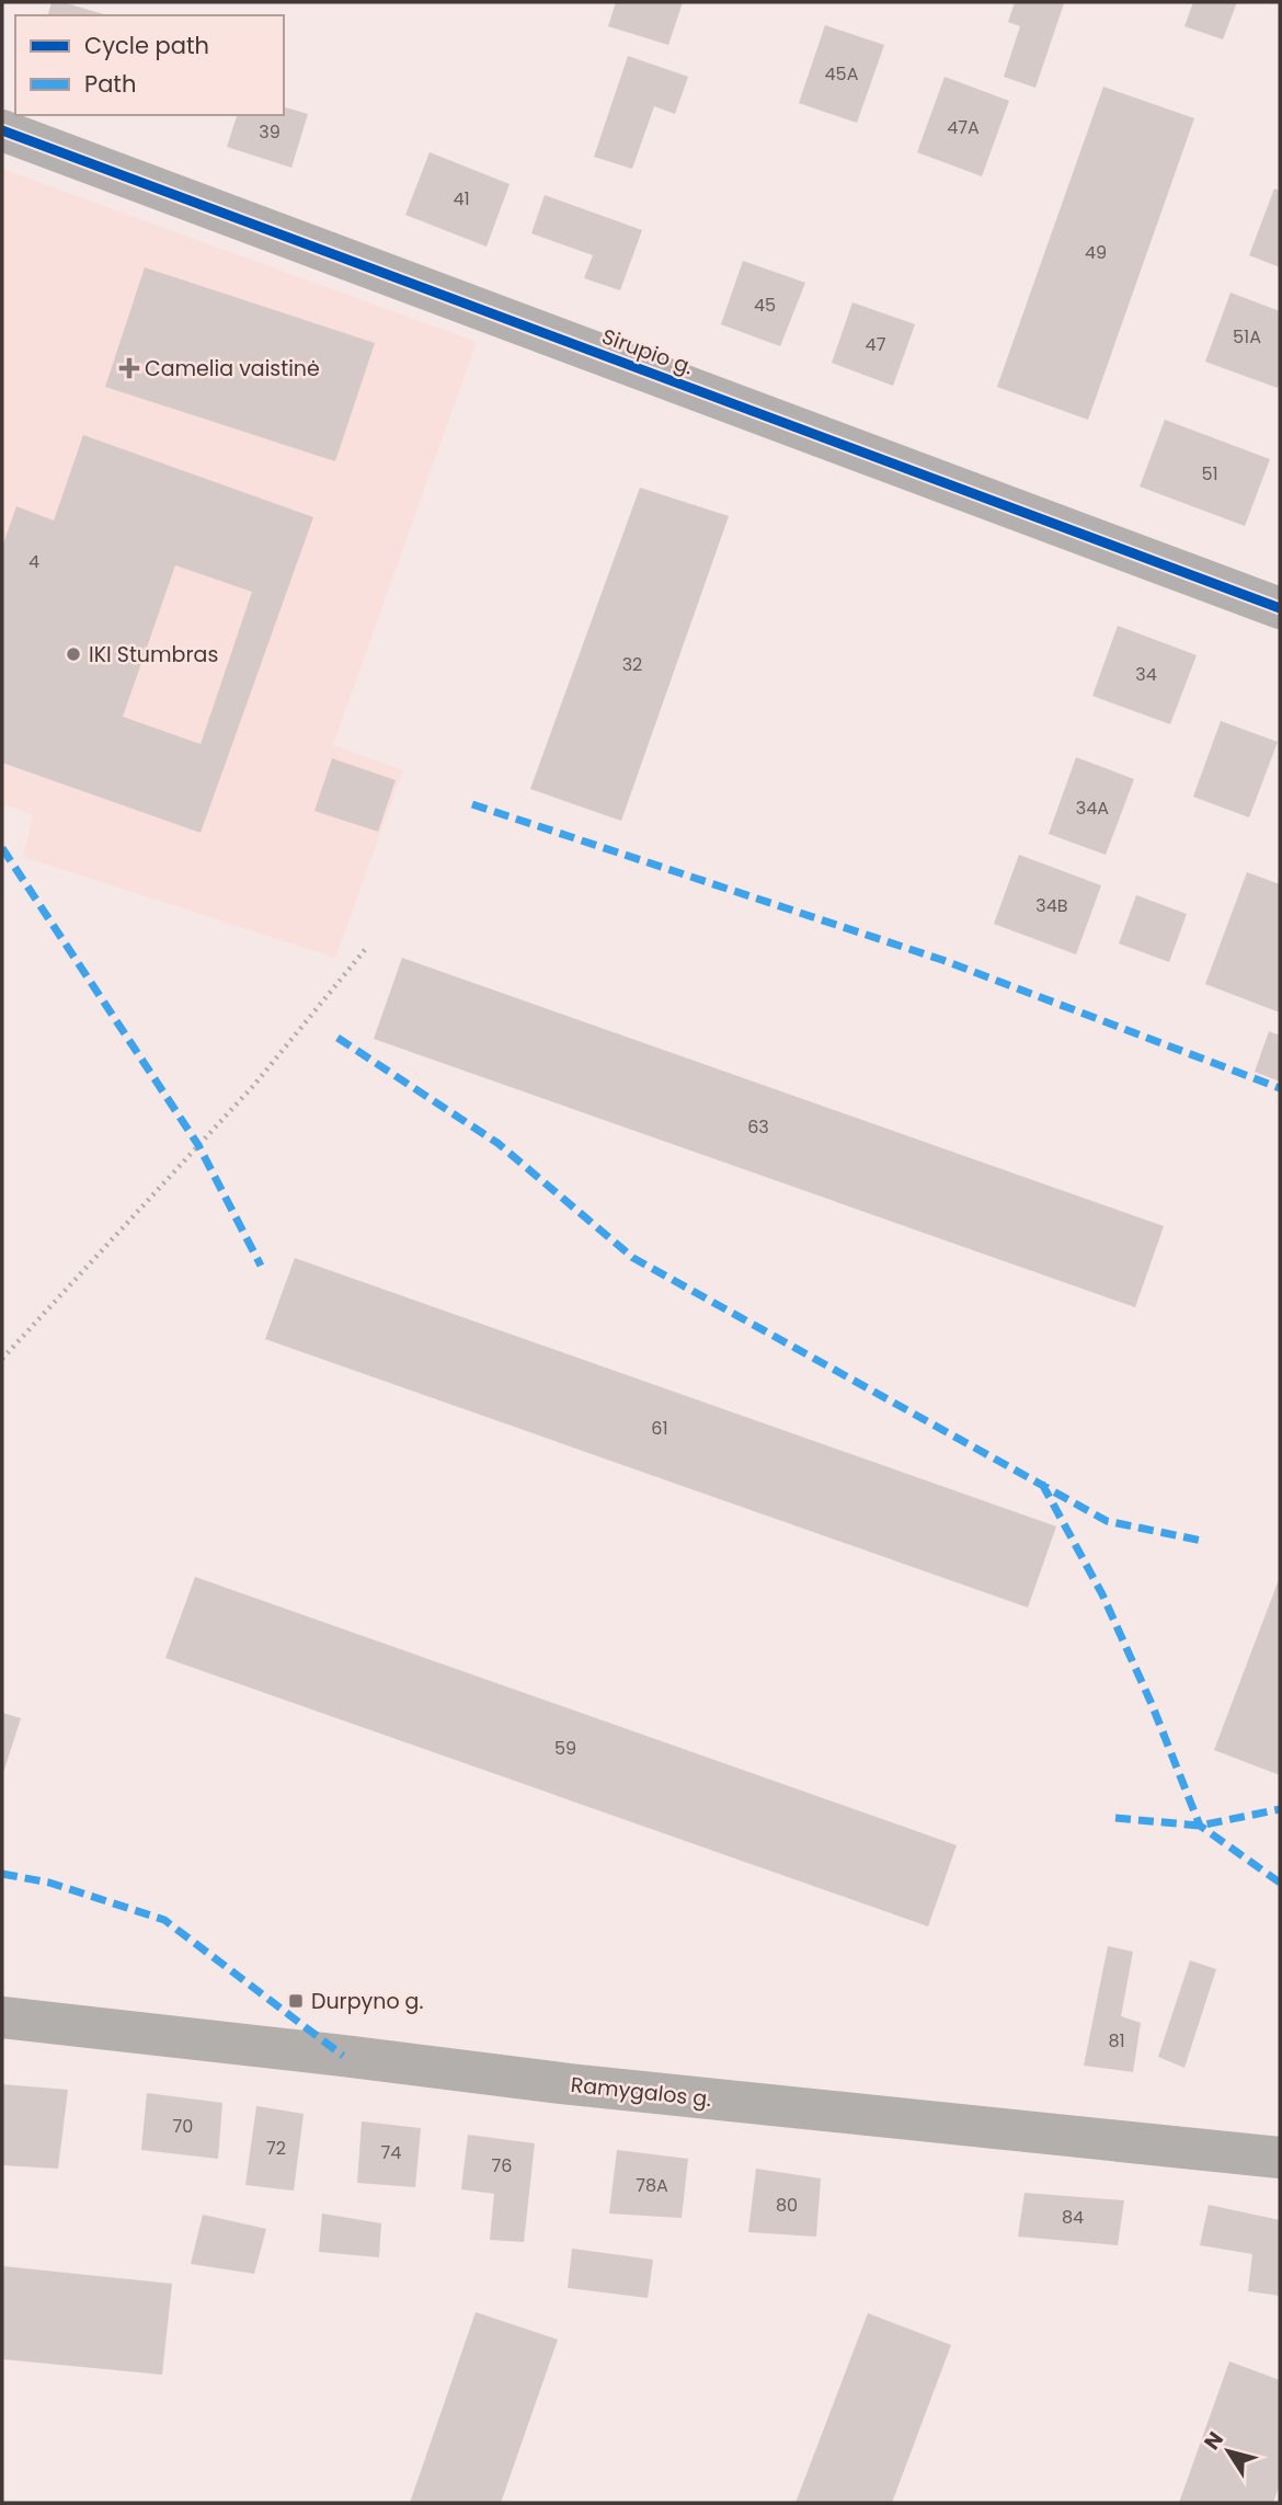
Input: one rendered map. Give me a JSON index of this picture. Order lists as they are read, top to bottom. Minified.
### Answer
{"streets":{"main road":["Ramygalos g."],"street":["Sirupio g."]},"places":{"health":["Camelia vaistinė"],"other":["IKI Stumbras"],"transit":["Durpyno g."]},"house_numbers":["45A","47A","39","41","49","45","51A","47","51","4","32","34","34A","34B","63","61","59","81","70","72","74","76","78A","80","84"],"legend":["Cycle path","Path"],"north":"top left"}
